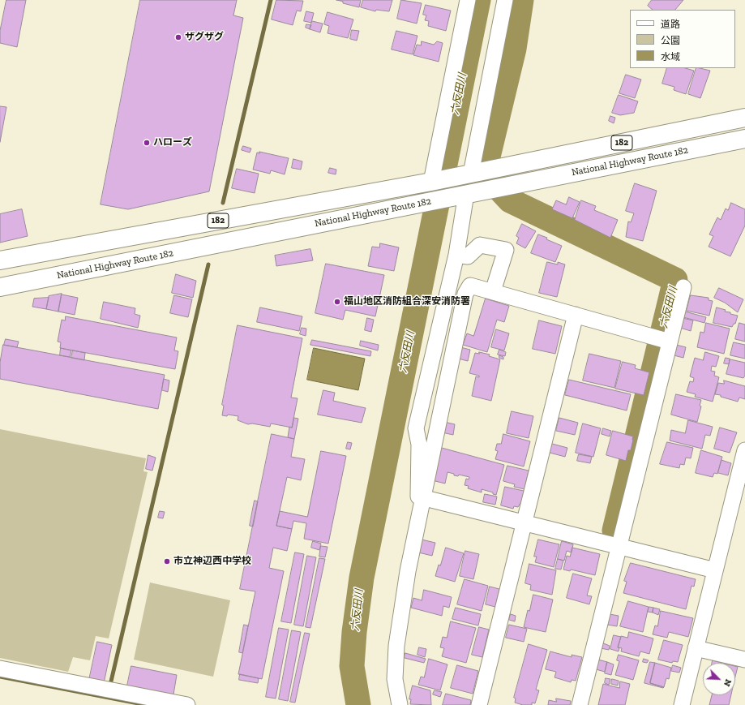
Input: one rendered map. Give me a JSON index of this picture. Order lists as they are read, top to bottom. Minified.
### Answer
{"streets":{"highway":["182","National Highway Route 182"]},"water":["六反田川"],"places":["ザグザグ","ハローズ","福山地区消防組合深安消防署","市立神辺西中学校"],"legend":["道路","公園","水域"],"north":"bottom right"}
